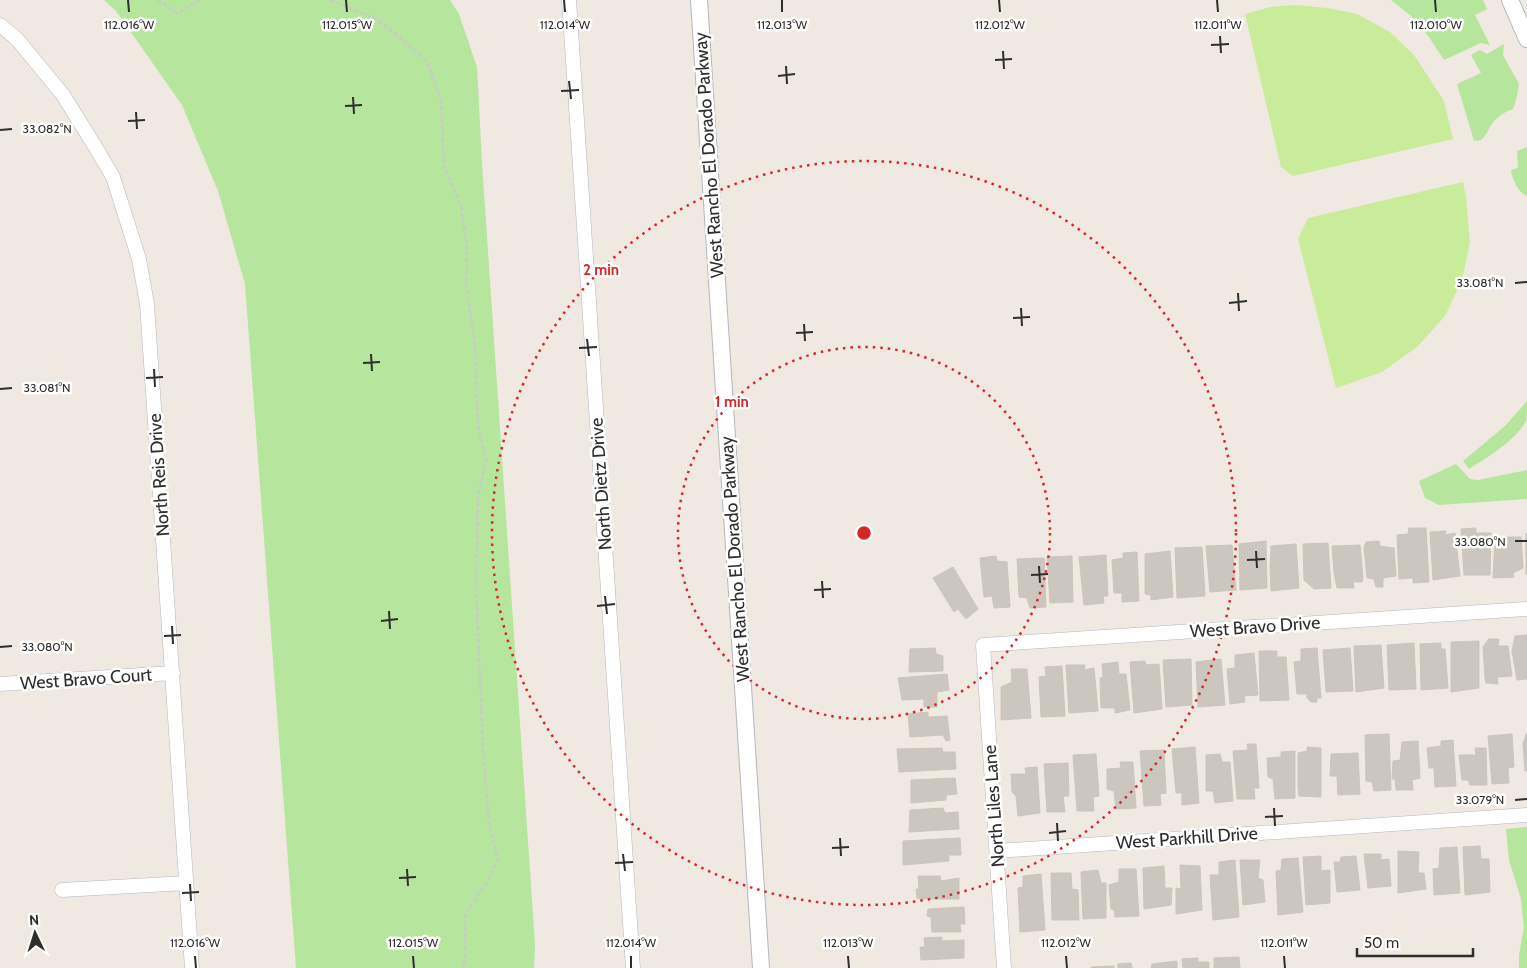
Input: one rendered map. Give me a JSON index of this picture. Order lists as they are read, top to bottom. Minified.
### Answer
{"streets":{"street":["West Rancho El Dorado Parkway","North Reis Drive","North Dietz Drive","West Bravo Drive","West Bravo Court","North Liles Lane","West Parkhill Drive"]},"crossings":[["North Reis Drive","West Bravo Court"],["West Bravo Drive","North Liles Lane"],["North Liles Lane","West Parkhill Drive"]],"scale_bar":"50 m","north":"top","coordinates":["112.016°W","112.015°W","112.014°W","112.013°W","112.012°W","112.011°W","112.010°W","33.082°N","33.081°N","33.080°N","33.079°N"],"rings":["2 min","1 min"]}
